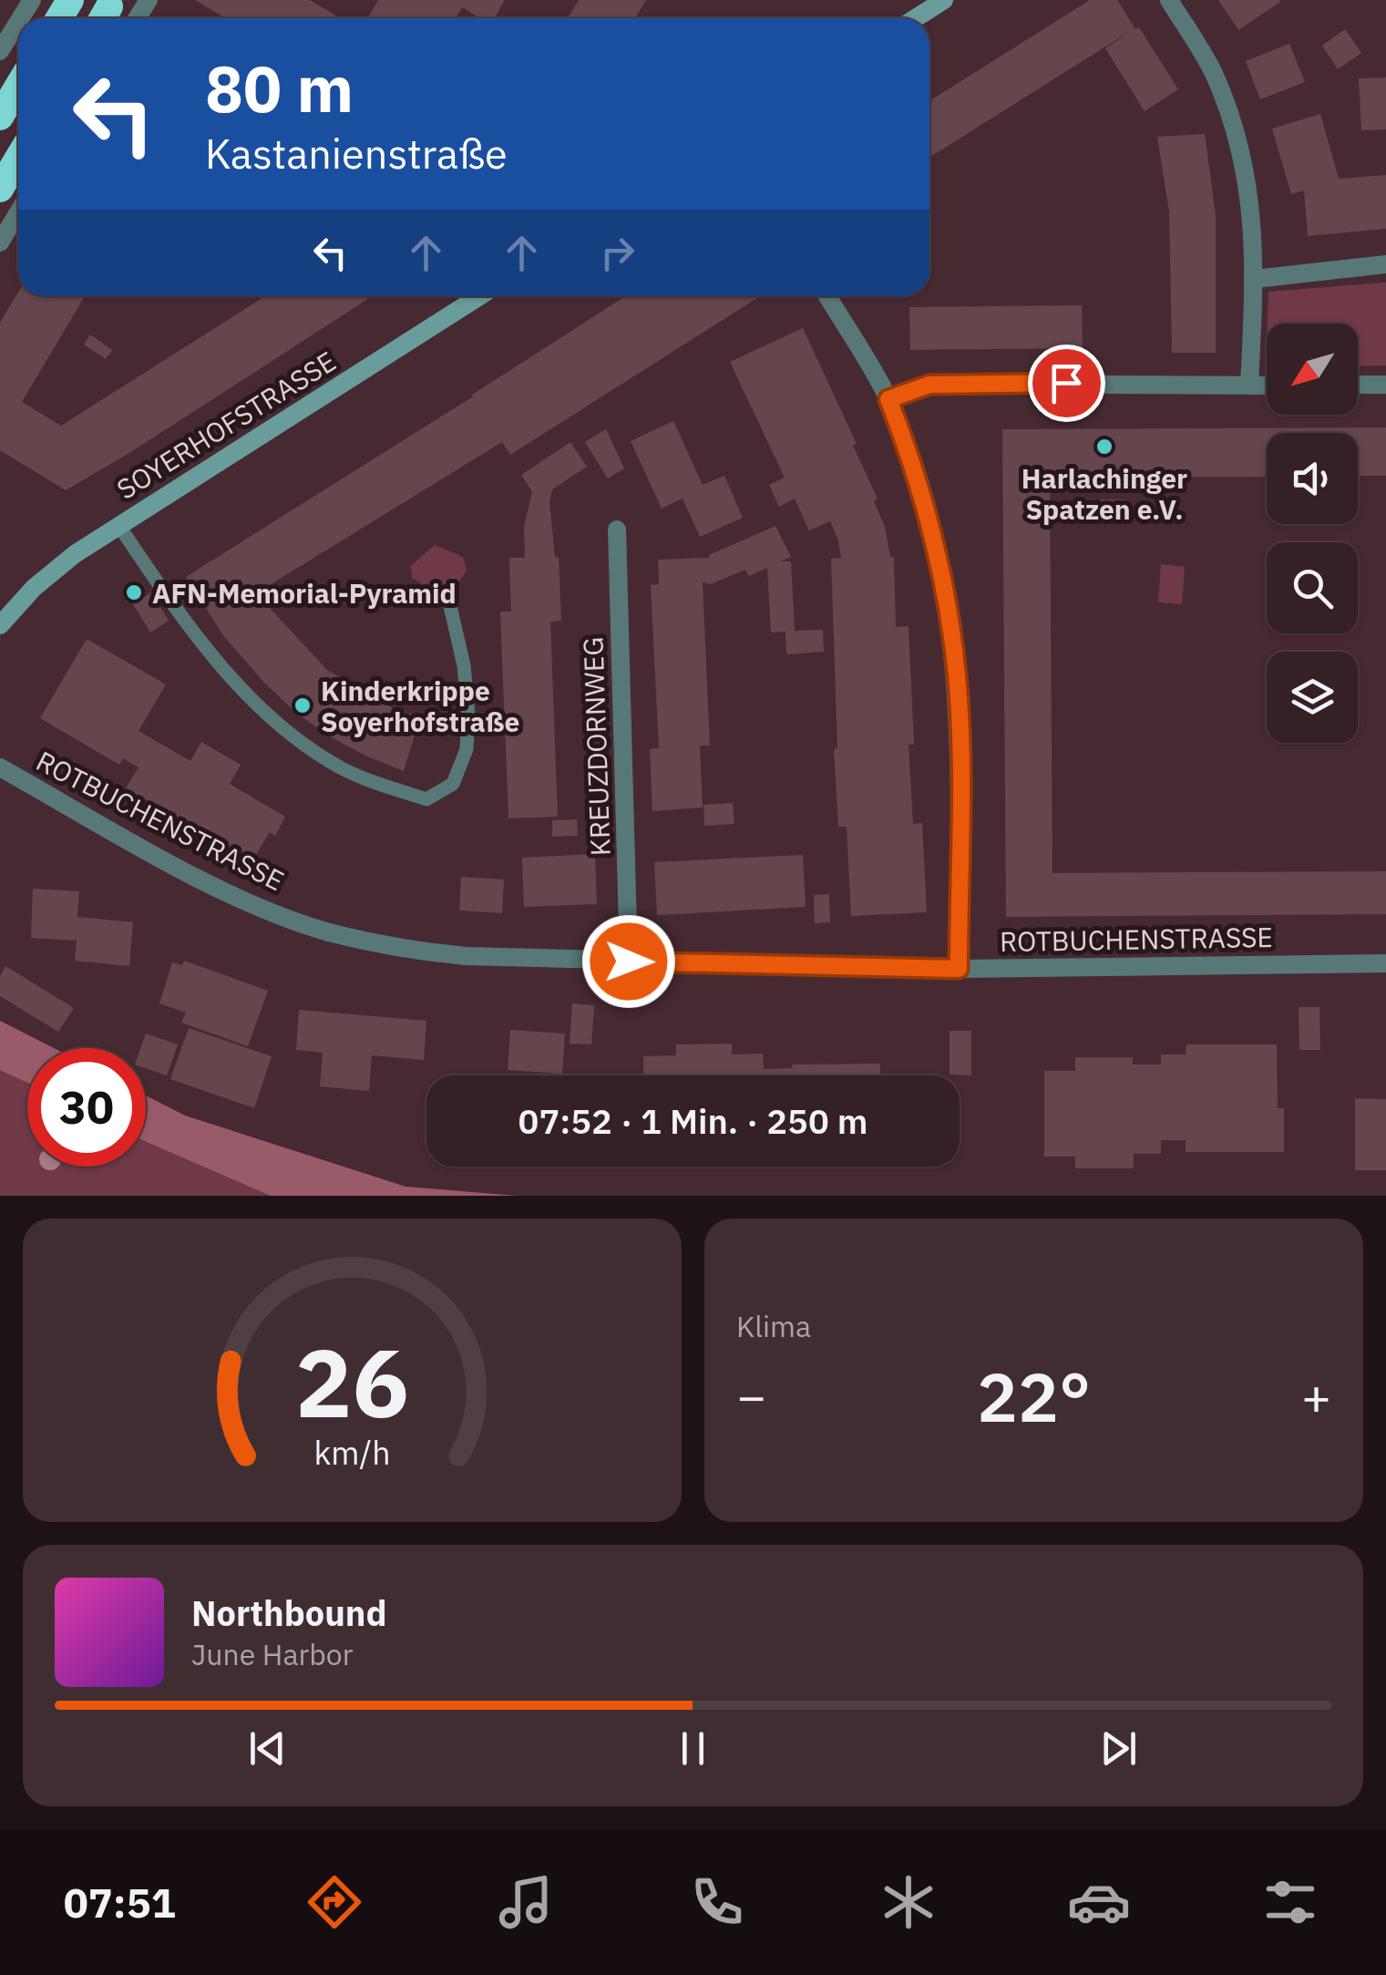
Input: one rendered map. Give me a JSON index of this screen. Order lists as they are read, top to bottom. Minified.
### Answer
{"streets":{"main road":["SOYERHOFSTRASSE"],"street":["KREUZDORNWEG","ROTBUCHENSTRASSE"]},"crossings":[["KREUZDORNWEG","ROTBUCHENSTRASSE"]],"places":["Harlachinger Spatzen e.V.","AFN-Memorial-Pyramid","Kinderkrippe Soyerhofstraße"],"north":"bottom left","page":{"turn":["80 m","Kastanienstraße"],"limit":"30","trip":"07:52 · 1 Min. · 250 m","tile":"Klima","heat":["−","22°","+"],"song":["Northbound","June Harbor"],"tabs":"07:51","gauge":["26","km/h"]}}
